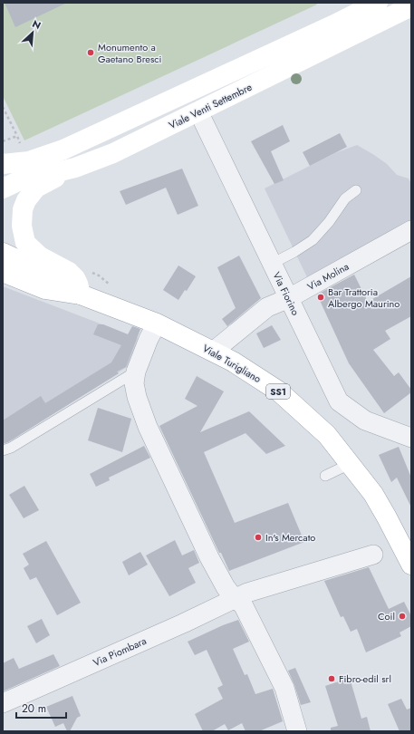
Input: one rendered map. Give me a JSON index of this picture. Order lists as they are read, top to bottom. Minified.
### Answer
{"streets":{"main road":["Viale Venti Settembre","Viale Turigliano","SS1"],"street":["Via Molina","Via Fiorino","Via Piombara"]},"crossings":[["Viale Venti Settembre","Via Fiorino"],["Via Molina","Via Fiorino"],["Via Molina","Viale Turigliano"]],"places":["Monumento a Gaetano Bresci","Bar Trattoria Albergo Maurino","In's Mercato","Coil","Fibro-edil srl"],"scale_bar":"20 m","north":"top right"}
